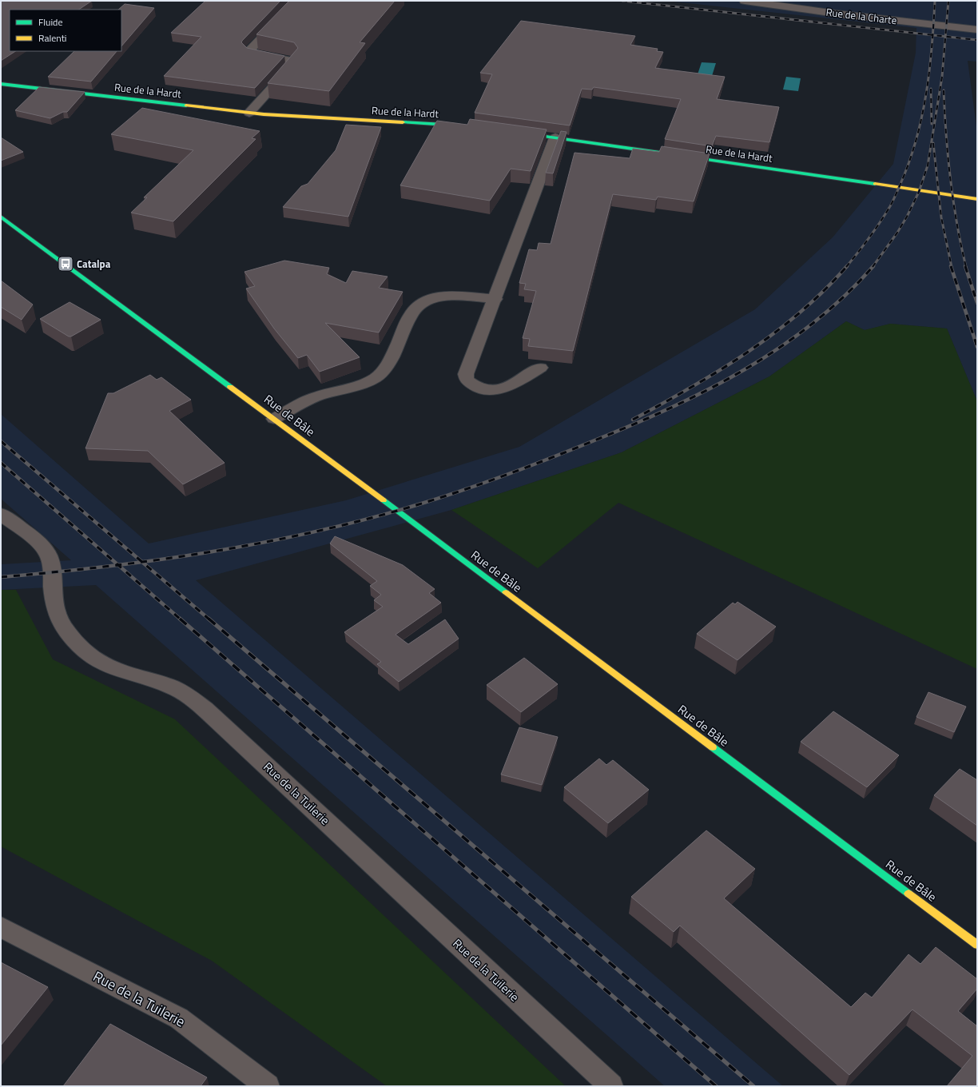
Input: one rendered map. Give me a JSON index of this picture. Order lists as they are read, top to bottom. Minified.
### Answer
{"streets":{"main road":["Rue de la Hardt","Rue de Bâle"],"street":["Rue de la Charte","Rue de la Tuilerie"]},"places":{"bus stop":["Catalpa"]},"legend":["Fluide","Ralenti"]}
